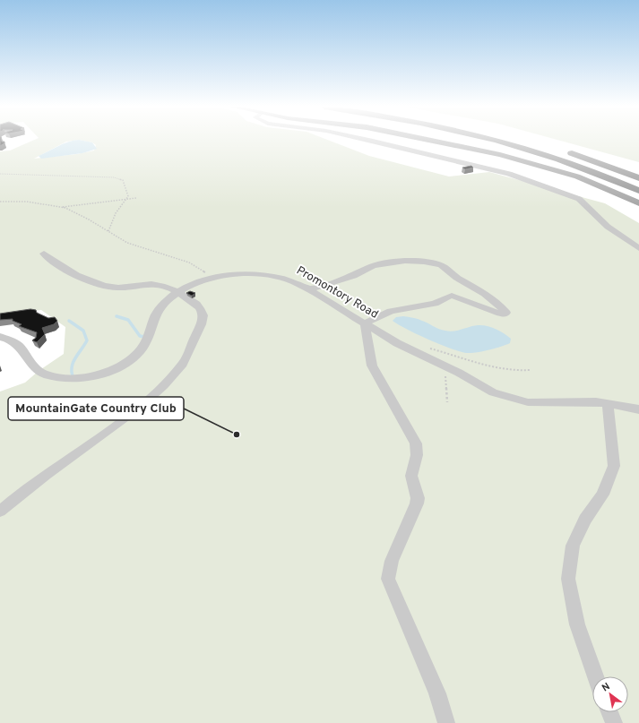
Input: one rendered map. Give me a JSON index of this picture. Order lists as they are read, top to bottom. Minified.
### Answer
{"streets":{"street":["Promontory Road"]},"places":["MountainGate Country Club"],"north":"top left"}
